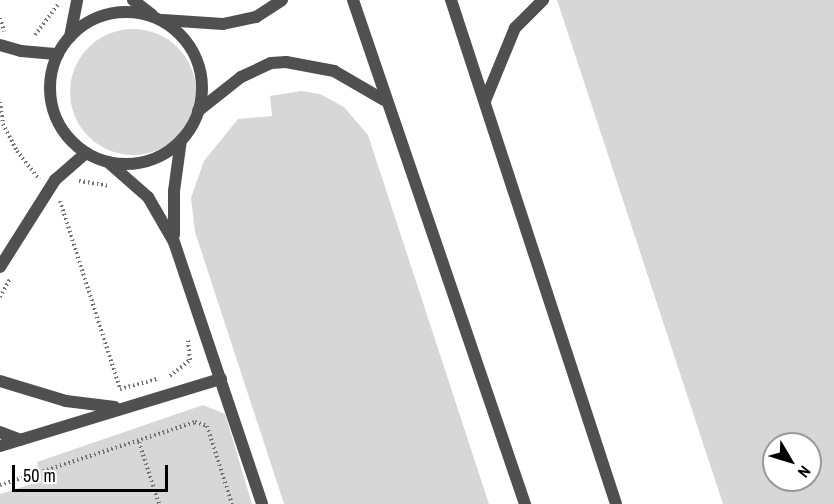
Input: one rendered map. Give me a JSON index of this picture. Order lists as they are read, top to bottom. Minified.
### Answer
{"scale_bar":"50 m","north":"bottom right"}
